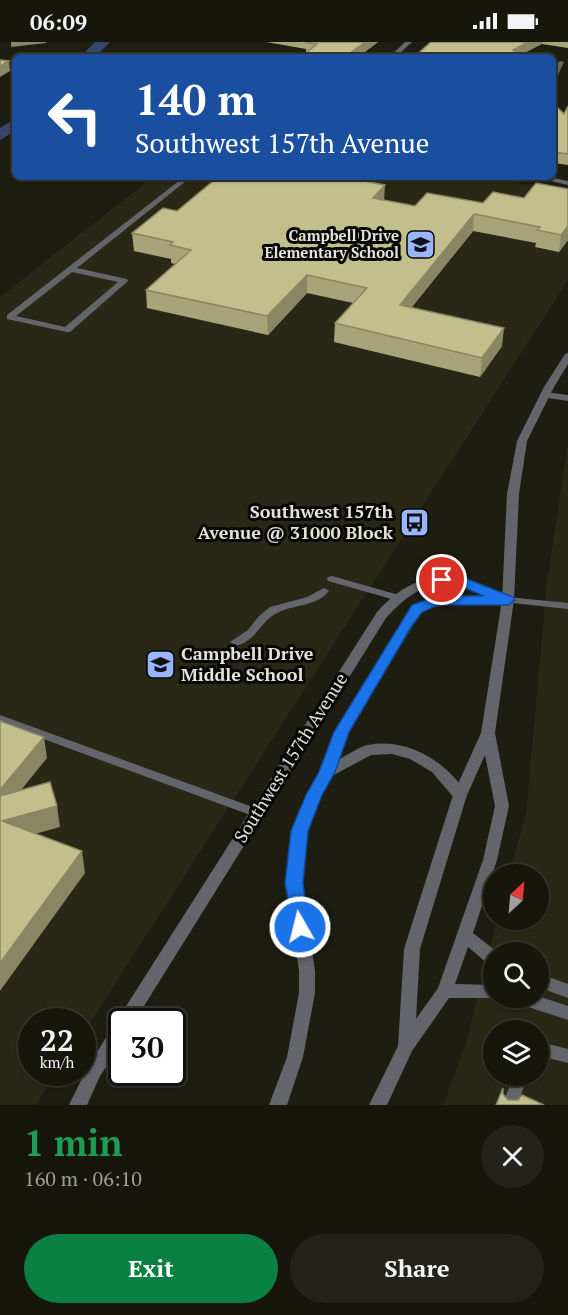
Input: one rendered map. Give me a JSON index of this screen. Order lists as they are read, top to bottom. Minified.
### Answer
{"streets":{"street":["Southwest 157th Avenue"]},"places":{"school or university":["Campbell Drive Elementary School","Campbell Drive Middle School"],"bus stop":["Southwest 157th Avenue @ 31000 Block"]},"north":"top right","page":{"status":"06:09","turn":["140 m","Southwest 157th Avenue"],"speed":"22 km/h","limit":"30","heading":["1 min","160 m · 06:10"],"buttons":["Exit","Share"]}}
